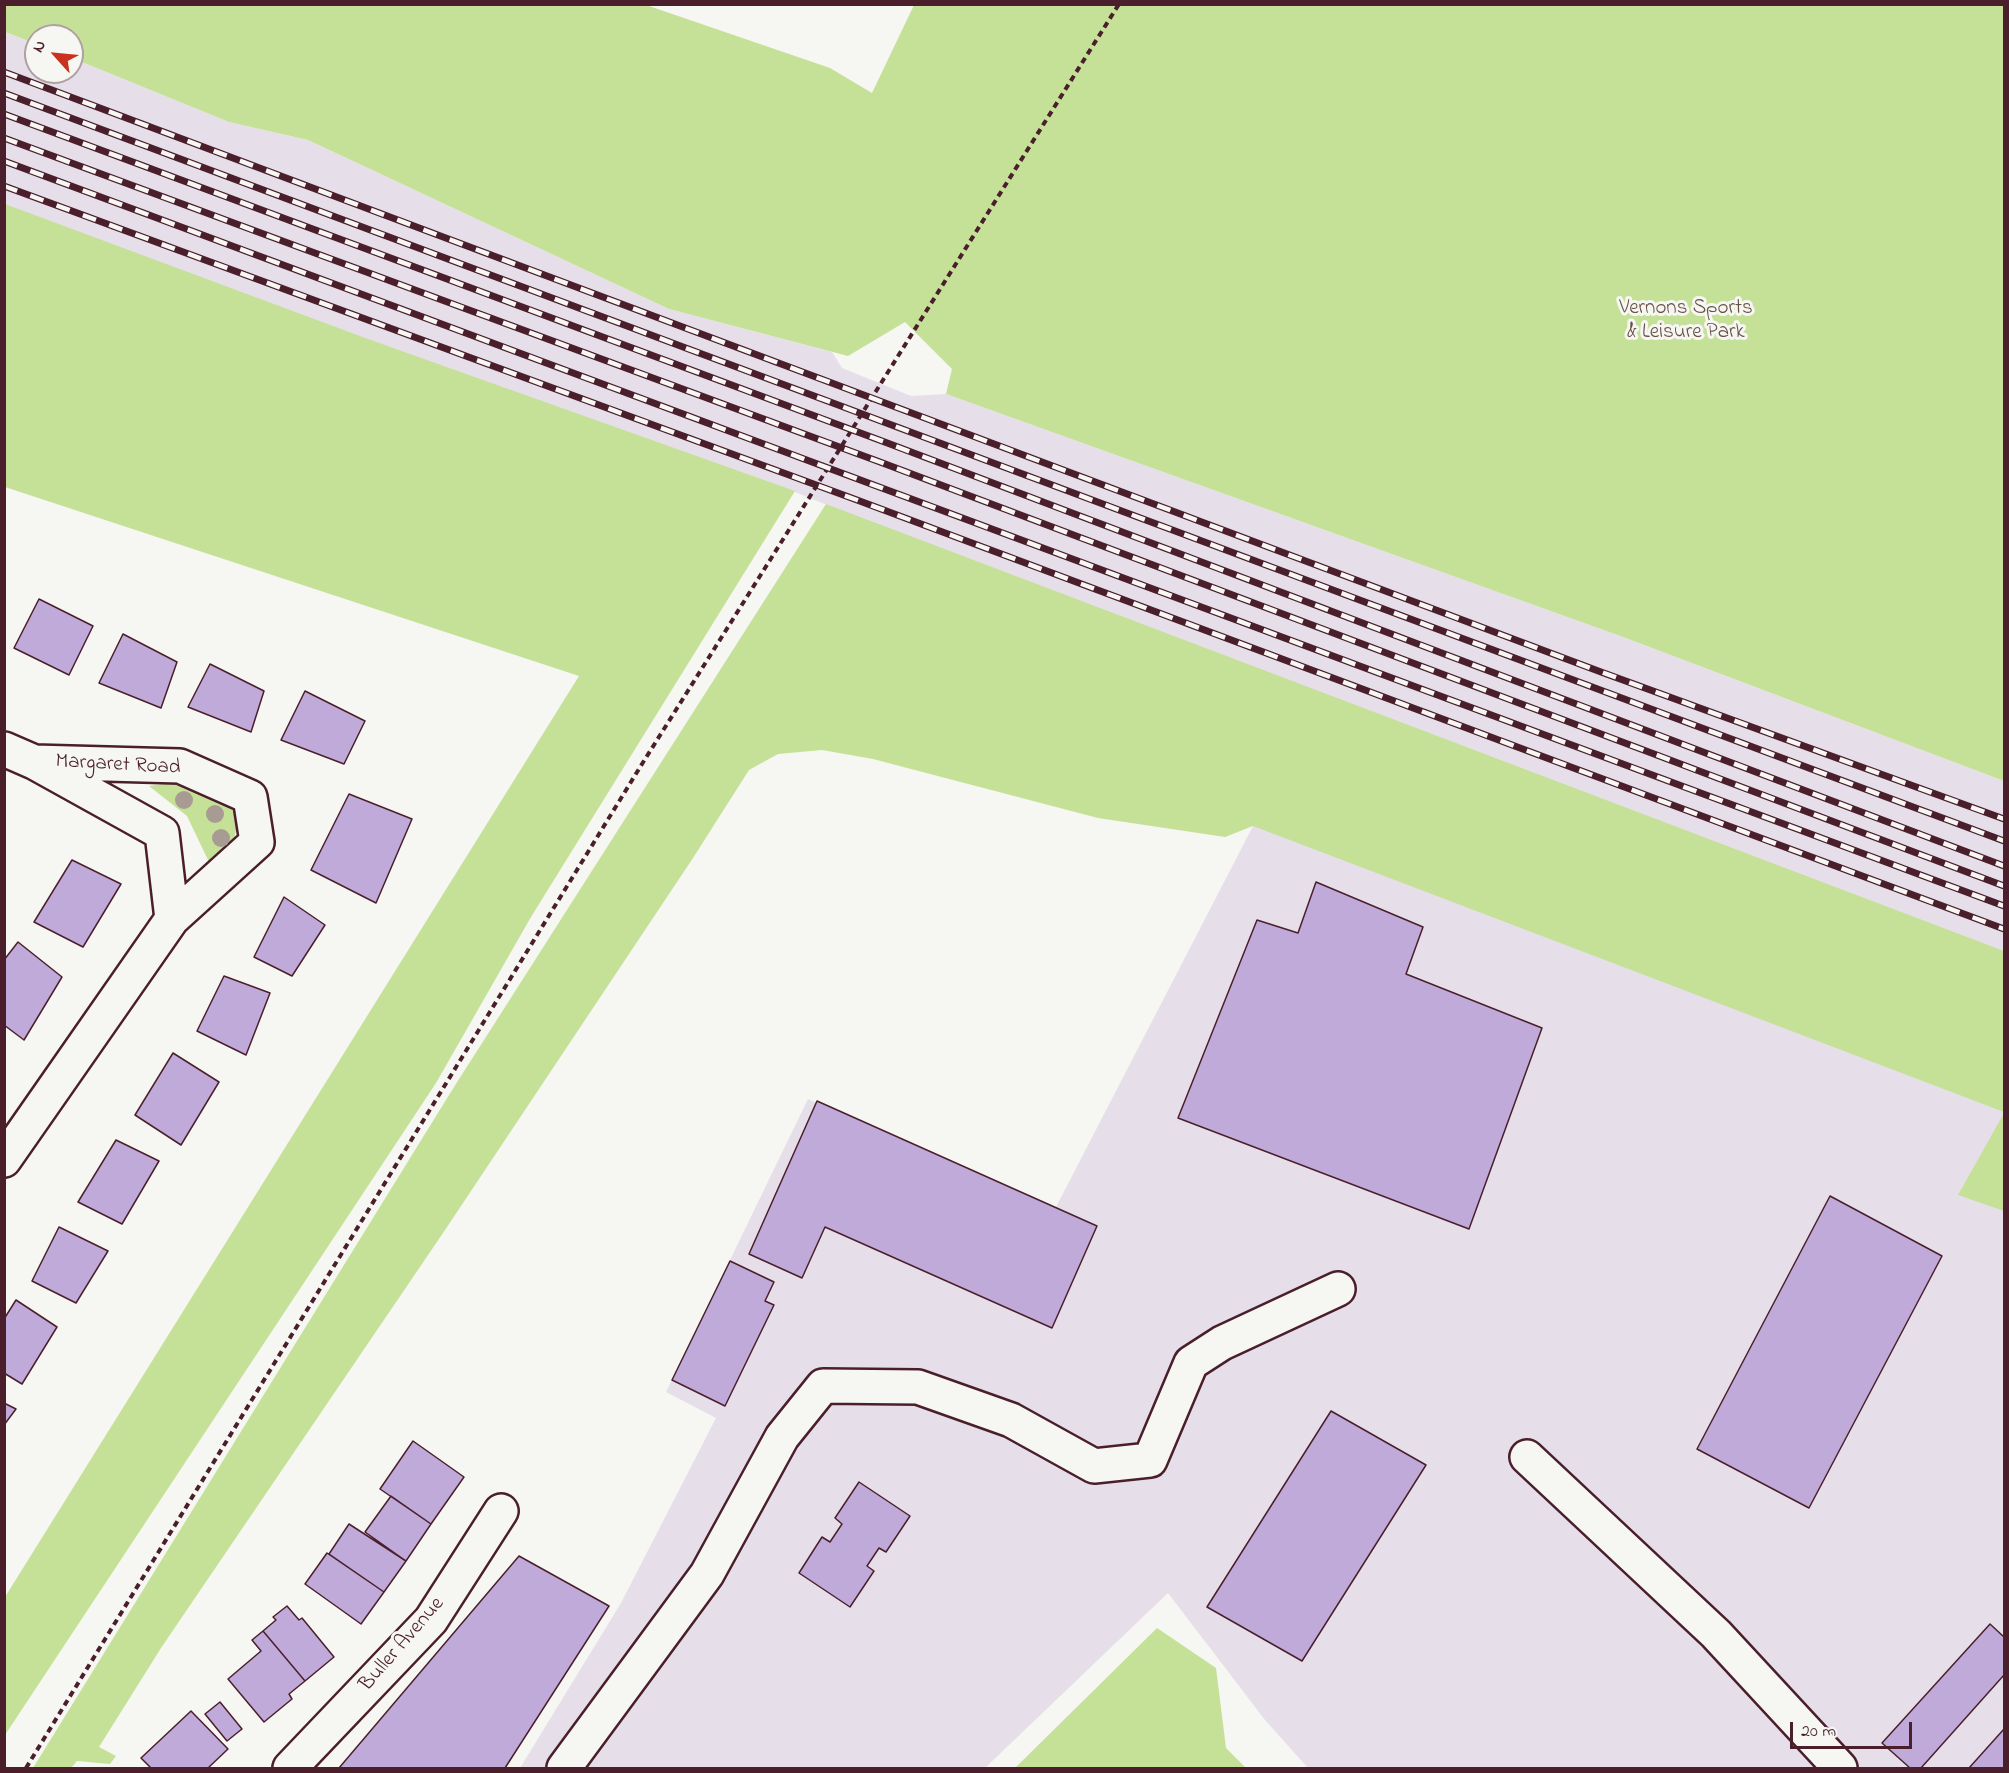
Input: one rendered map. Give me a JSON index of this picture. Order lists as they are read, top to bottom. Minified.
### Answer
{"streets":{"street":["Margaret Road","Buller Avenue"]},"parks":["Vernons Sports & Leisure Park"],"scale_bar":"20 m","north":"top left"}
